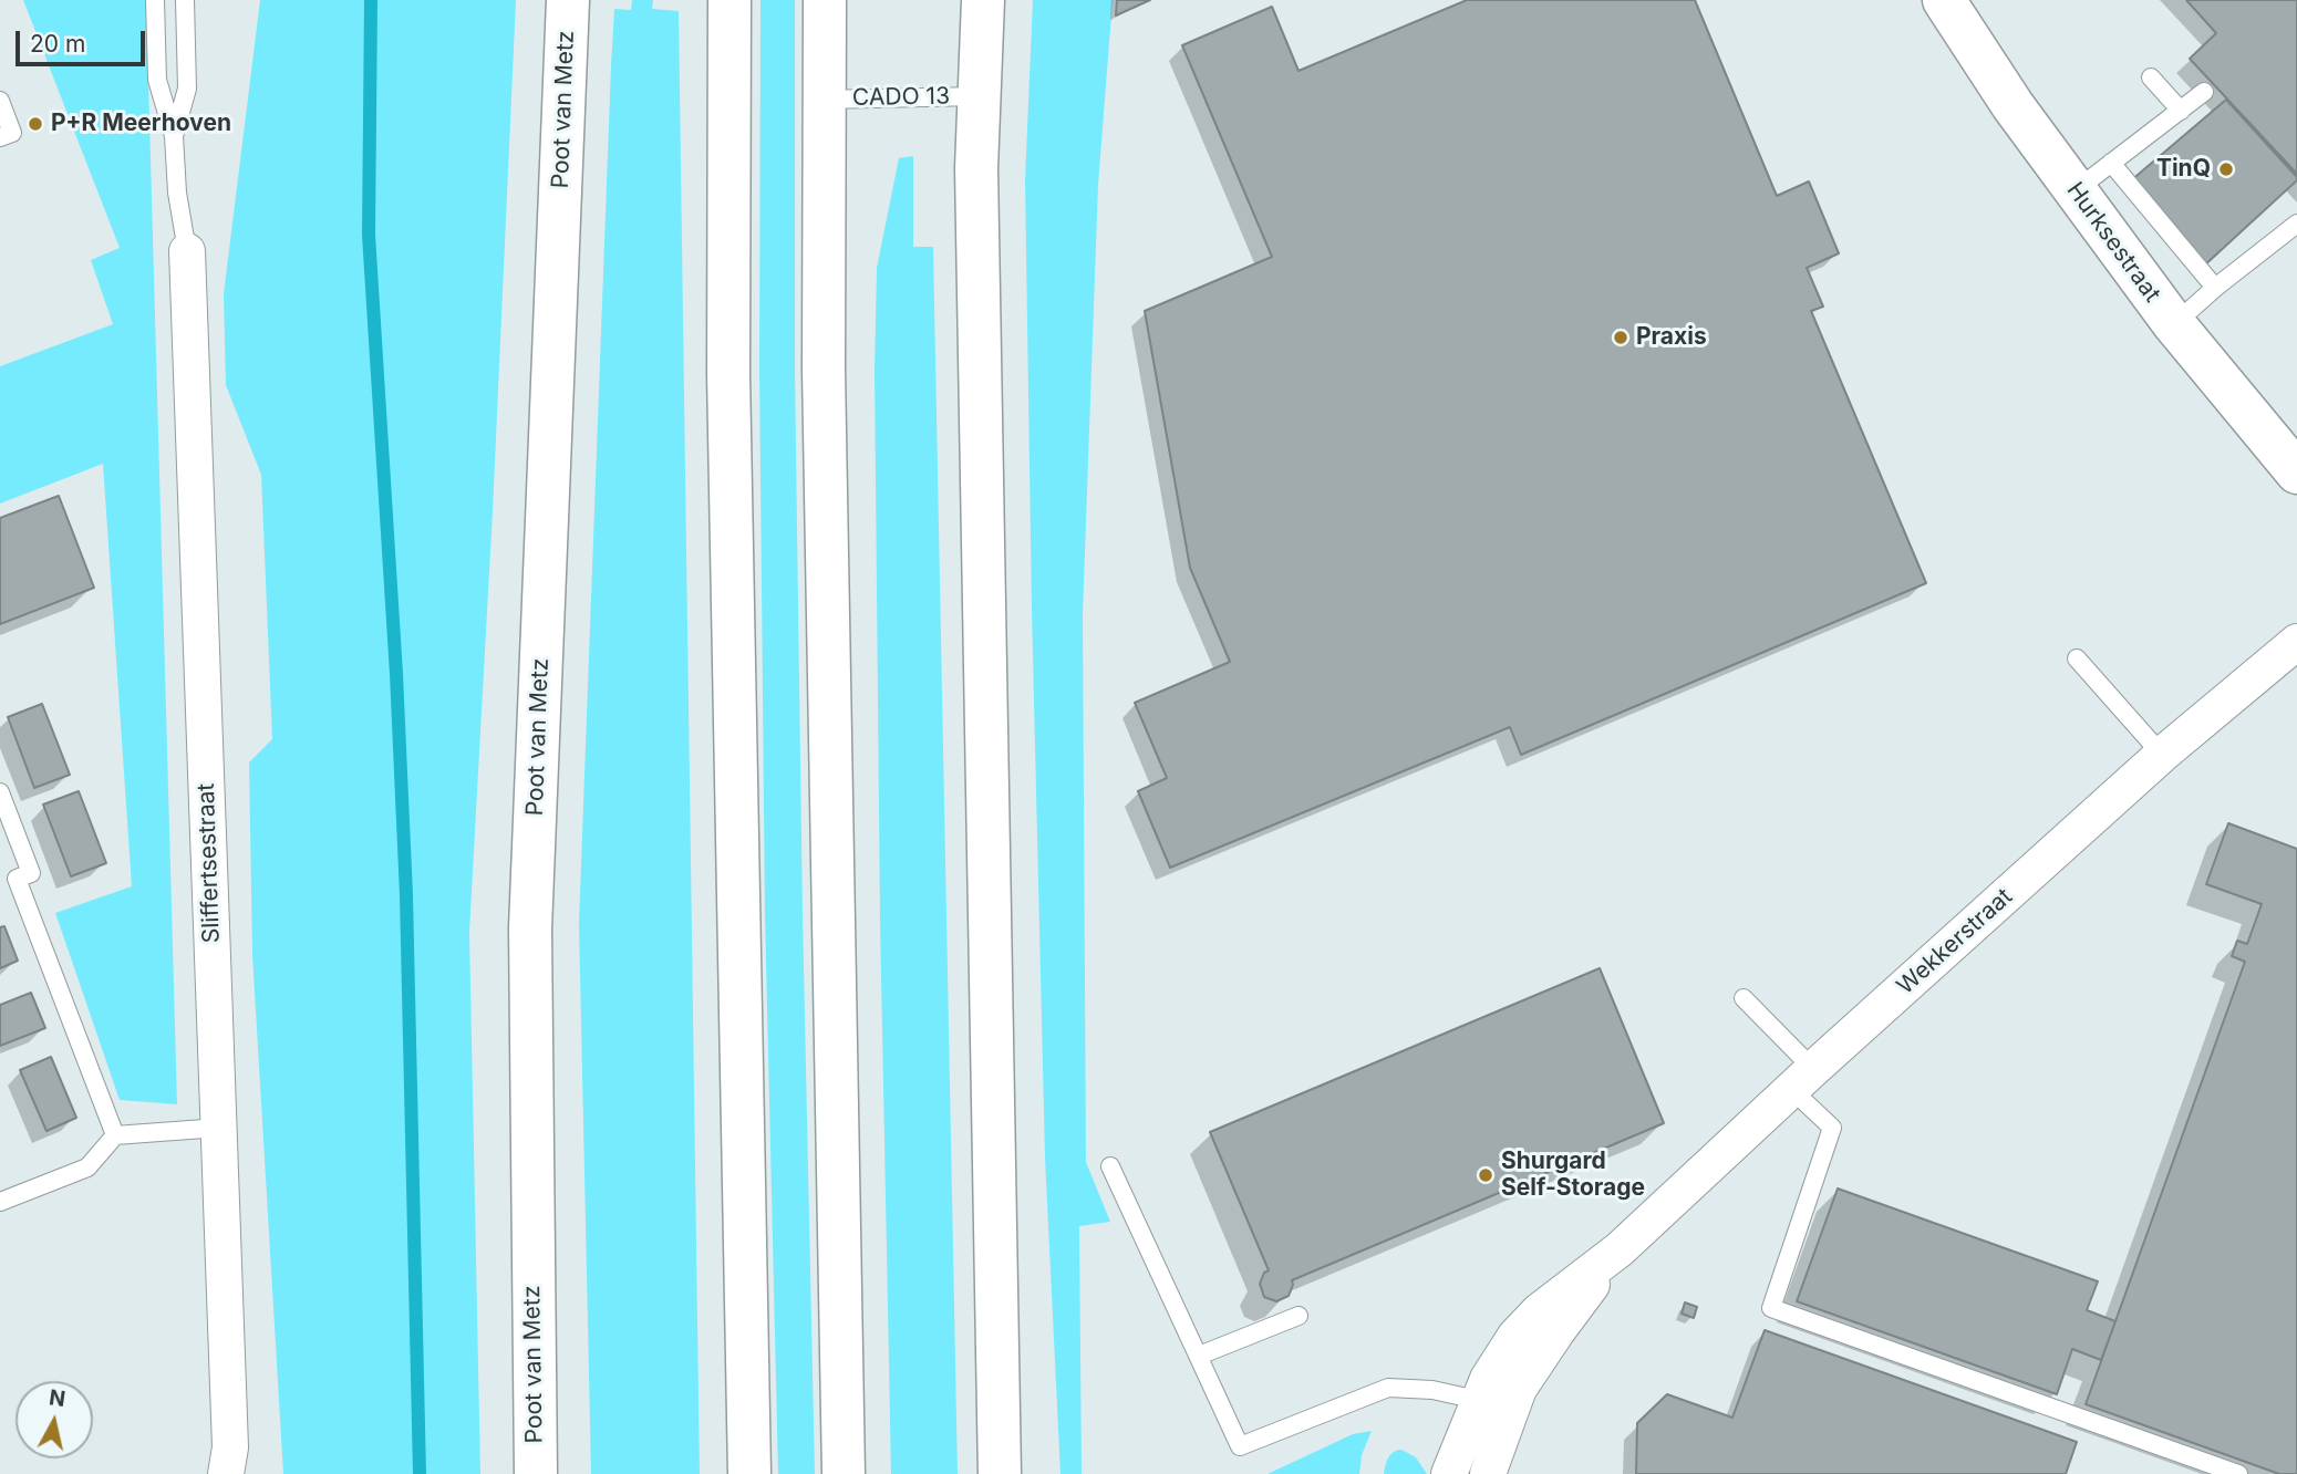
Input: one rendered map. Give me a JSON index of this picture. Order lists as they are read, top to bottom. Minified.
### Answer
{"streets":{"main road":["Poot van Metz","Hurksestraat"],"street":["Sliffertsestraat","Wekkerstraat"],"lane":["CADO 13"]},"places":["P+R Meerhoven","TinQ","Praxis","Shurgard Self-Storage"],"scale_bar":"20 m","north":"top"}
